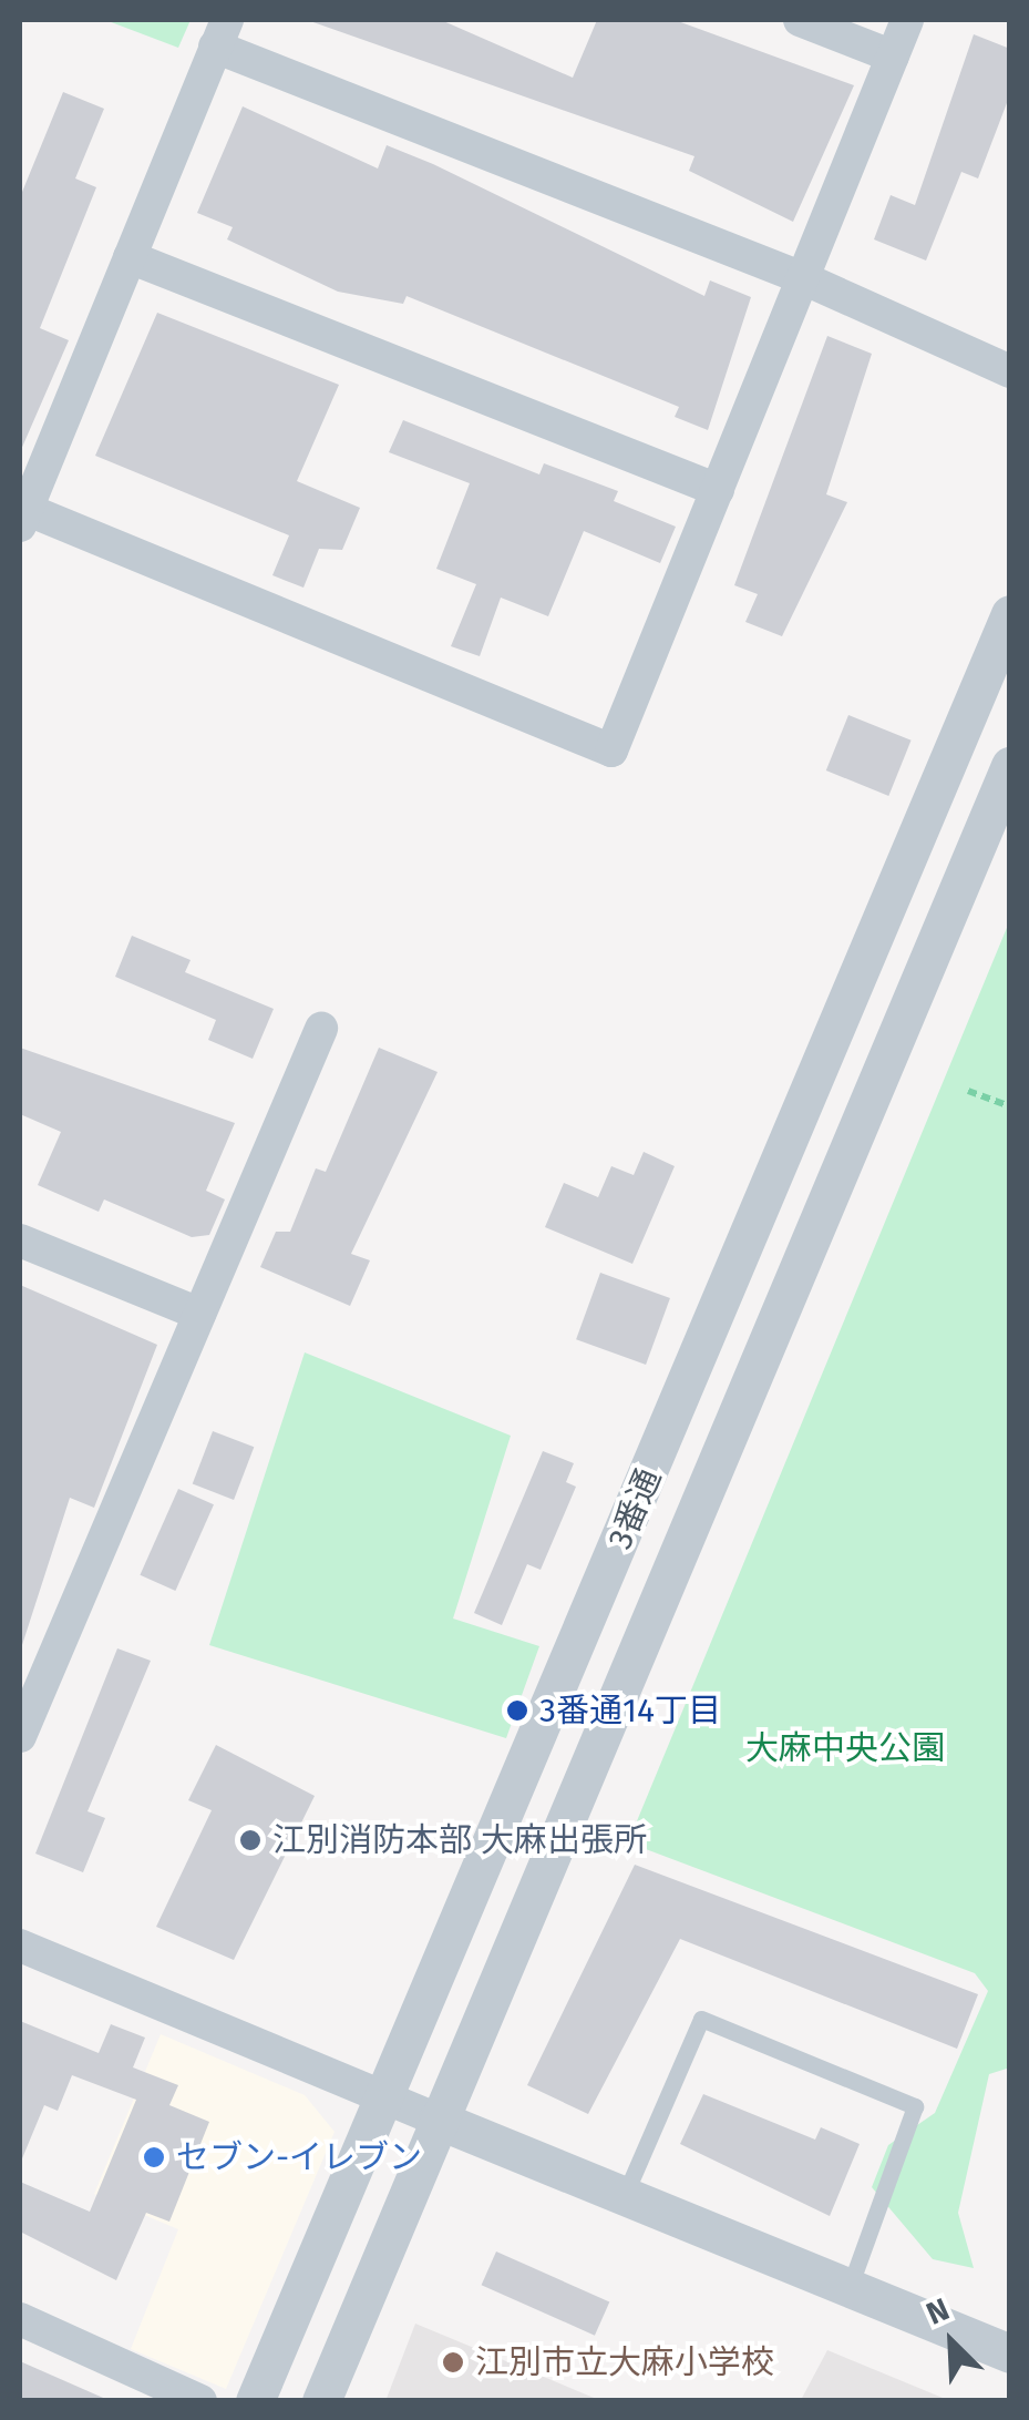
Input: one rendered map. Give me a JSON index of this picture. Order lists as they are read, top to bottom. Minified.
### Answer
{"streets":{"street":["3番通"]},"parks":["大麻中央公園"],"places":["3番通14丁目","江別消防本部 大麻出張所","セブン-イレブン","江別市立大麻小学校"],"north":"top left"}
